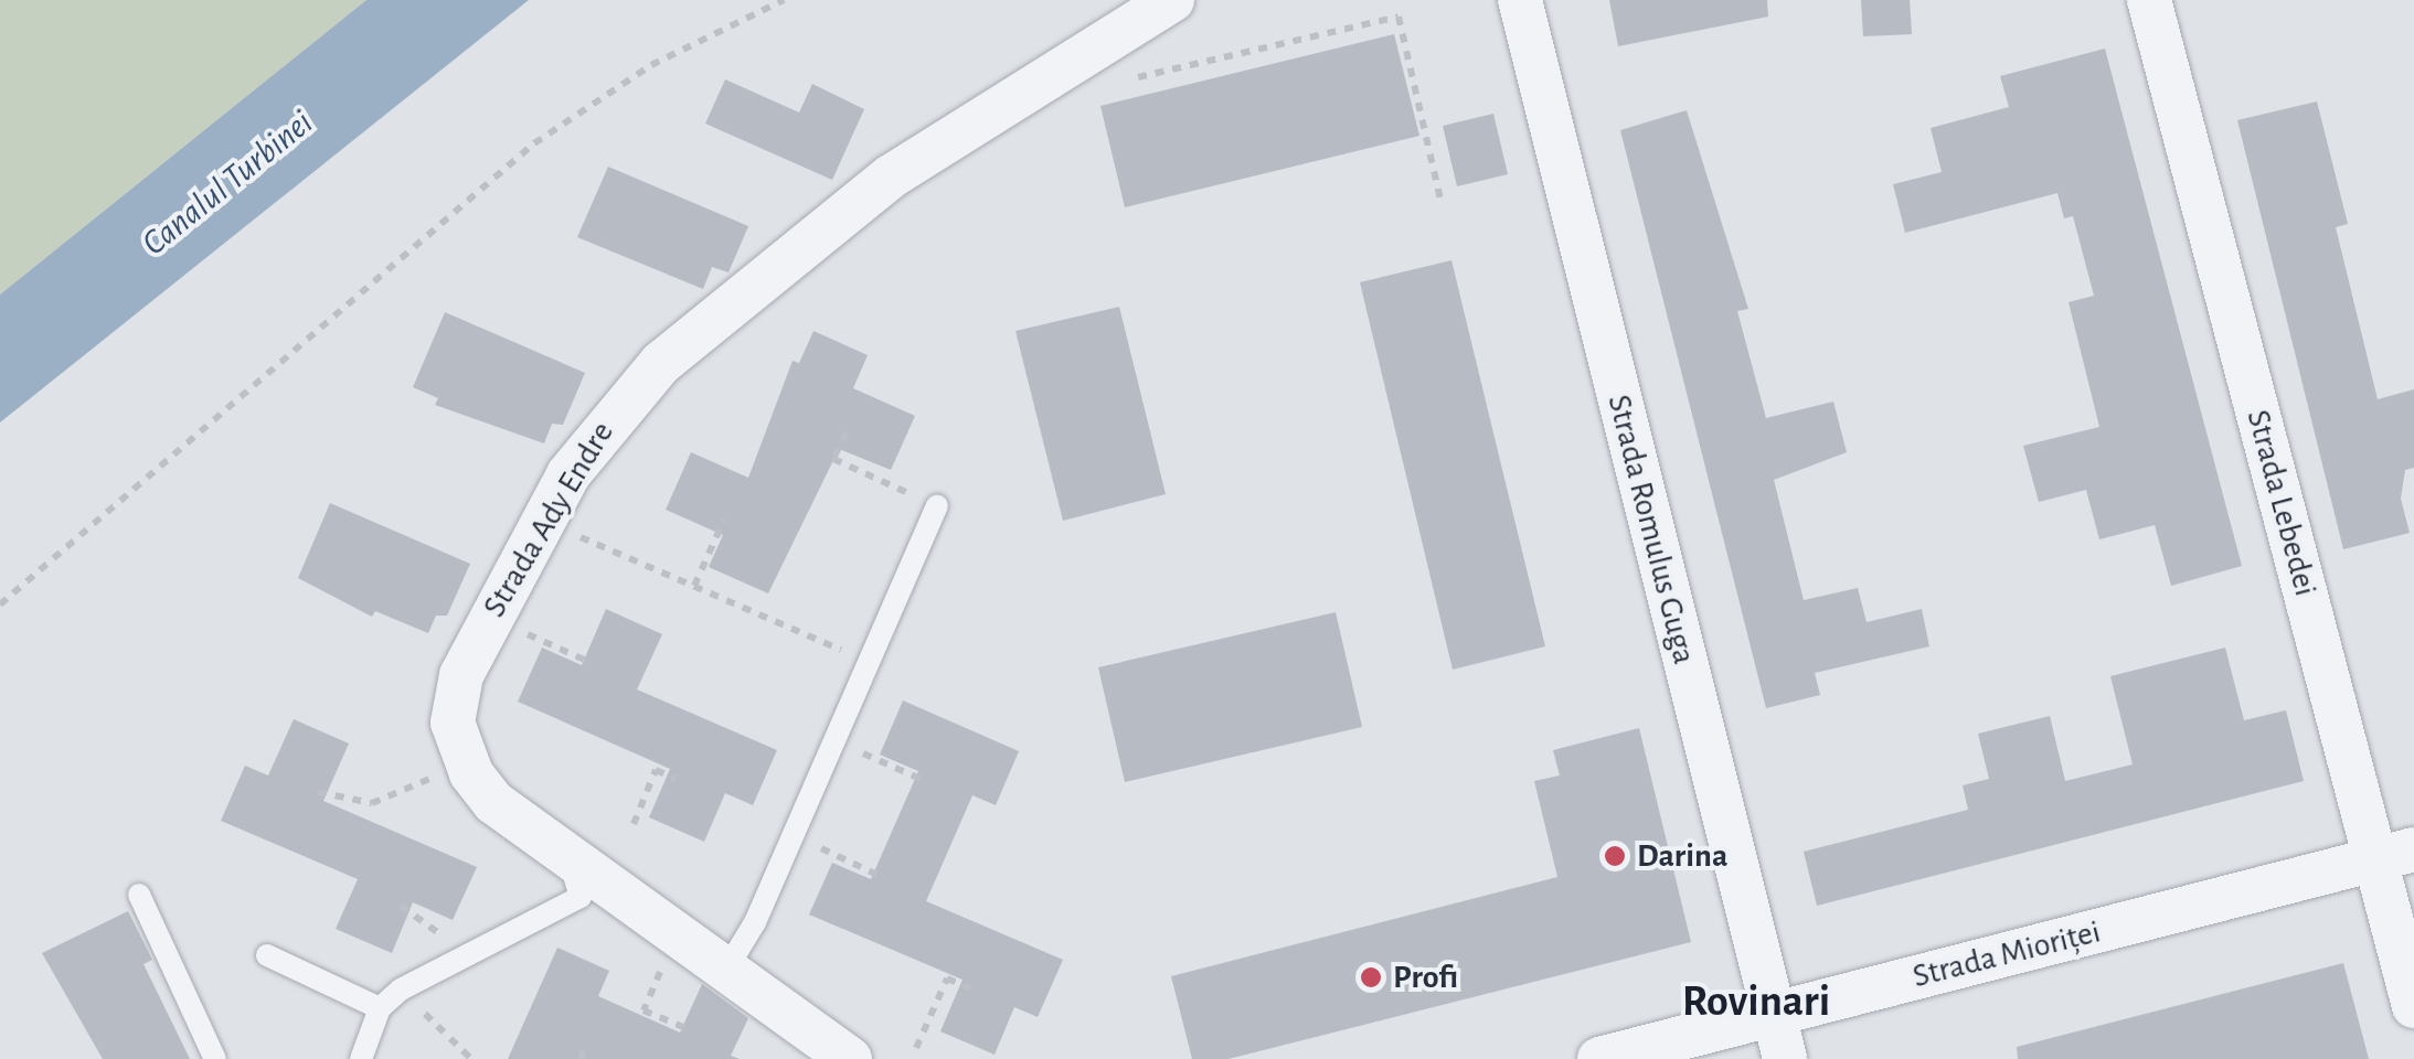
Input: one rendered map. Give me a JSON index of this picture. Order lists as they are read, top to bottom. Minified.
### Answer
{"streets":{"street":["Strada Lebedei","Strada Ady Endre","Strada Romulus Guga","Strada Mioriței"]},"crossings":[["Strada Lebedei","Strada Mioriței"],["Strada Romulus Guga","Strada Mioriței"]],"districts":["Rovinari"],"water":["Canalul Turbinei"],"places":["Darina","Profi"]}
